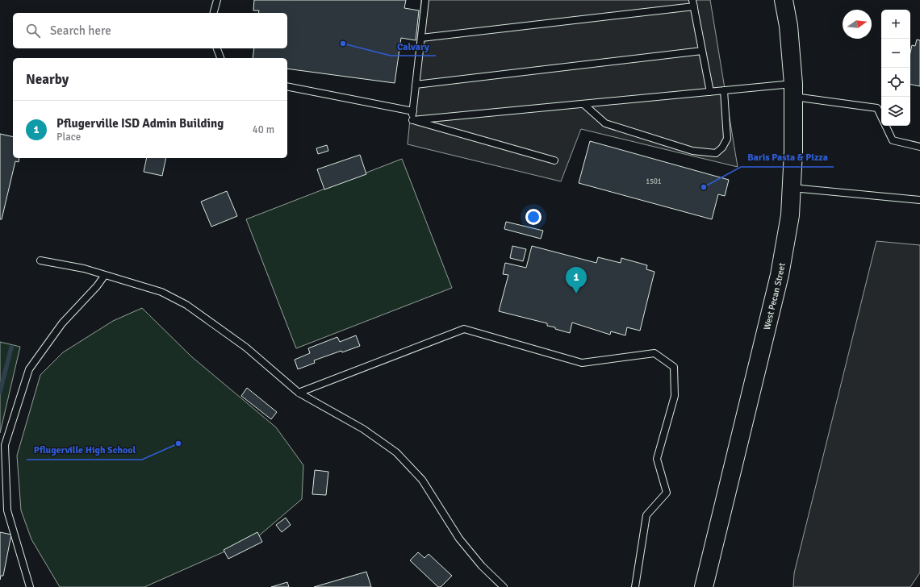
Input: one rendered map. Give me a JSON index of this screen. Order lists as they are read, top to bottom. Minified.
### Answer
{"streets":{"main road":["West Pecan Street"]},"places":["Calvary","Baris Pasta & Pizza","Pflugerville High School"],"house_numbers":["1501"],"north":"right","page":{"map_buttons":["+","−"],"search":"Search here","heading":"Nearby","list":[{"mark":"1","name":"Pflugerville ISD Admin Building","note":"Place","value":"40 m"}],"pins":"1"}}
